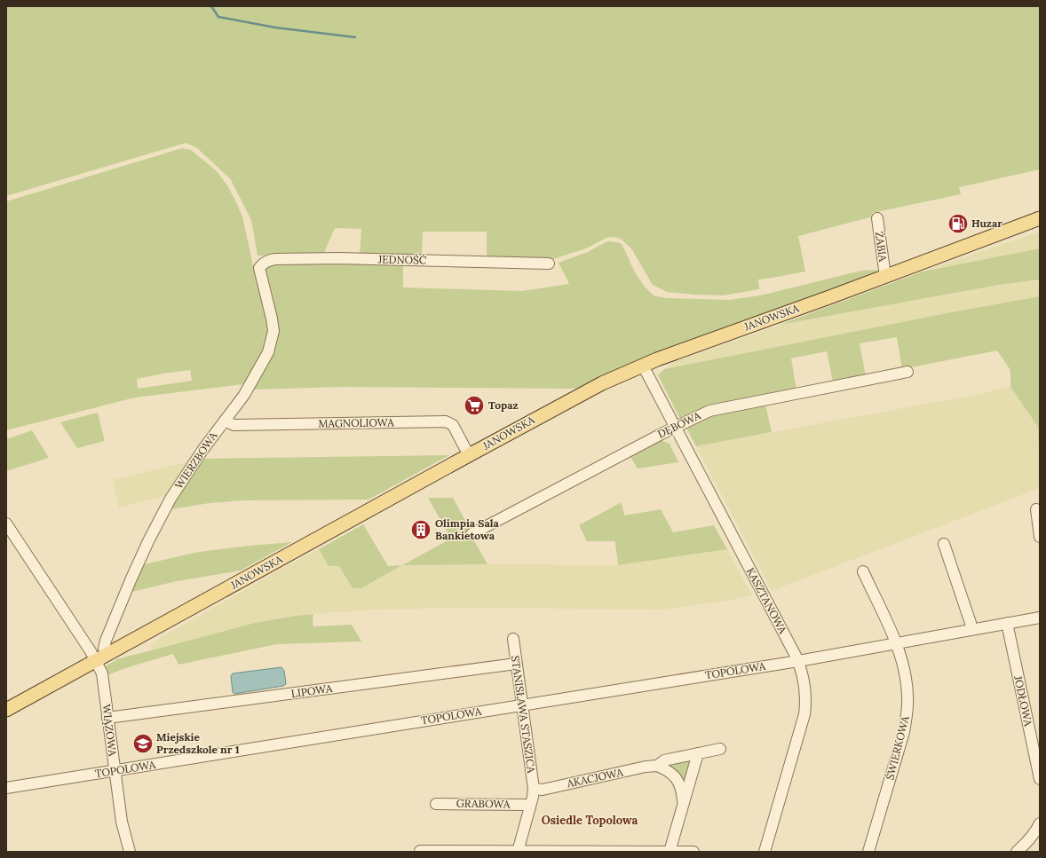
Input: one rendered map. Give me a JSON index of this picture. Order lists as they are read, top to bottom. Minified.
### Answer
{"streets":{"main road":["JANOWSKA"],"street":["ŻABIA","JEDNOŚĆ","MAGNOLIOWA","DĘBOWA","WIERZBOWA","KASZTANOWA","TOPOLOWA","LIPOWA","JODŁOWA","STANISŁAWA STASZICA","WIĄZOWA","ŚWIERKOWA","AKACJOWA","GRABOWA"]},"crossings":[["ŻABIA","JANOWSKA"],["JEDNOŚĆ","WIERZBOWA"],["JANOWSKA","MAGNOLIOWA"],["JANOWSKA","WIERZBOWA"],["JANOWSKA","KASZTANOWA"],["JANOWSKA","WIĄZOWA"],["MAGNOLIOWA","WIERZBOWA"],["DĘBOWA","KASZTANOWA"],["WIERZBOWA","WIĄZOWA"],["KASZTANOWA","TOPOLOWA"],["TOPOLOWA","JODŁOWA"],["TOPOLOWA","STANISŁAWA STASZICA"],["TOPOLOWA","WIĄZOWA"],["TOPOLOWA","ŚWIERKOWA"],["LIPOWA","STANISŁAWA STASZICA"],["LIPOWA","WIĄZOWA"],["STANISŁAWA STASZICA","AKACJOWA"]],"districts":["Osiedle Topolowa"],"places":{"fuel station":["Huzar"],"supermarket":["Topaz"],"building":["Olimpia Sala Bankietowa"],"school or university":["Miejskie Przedszkole nr 1"]}}
